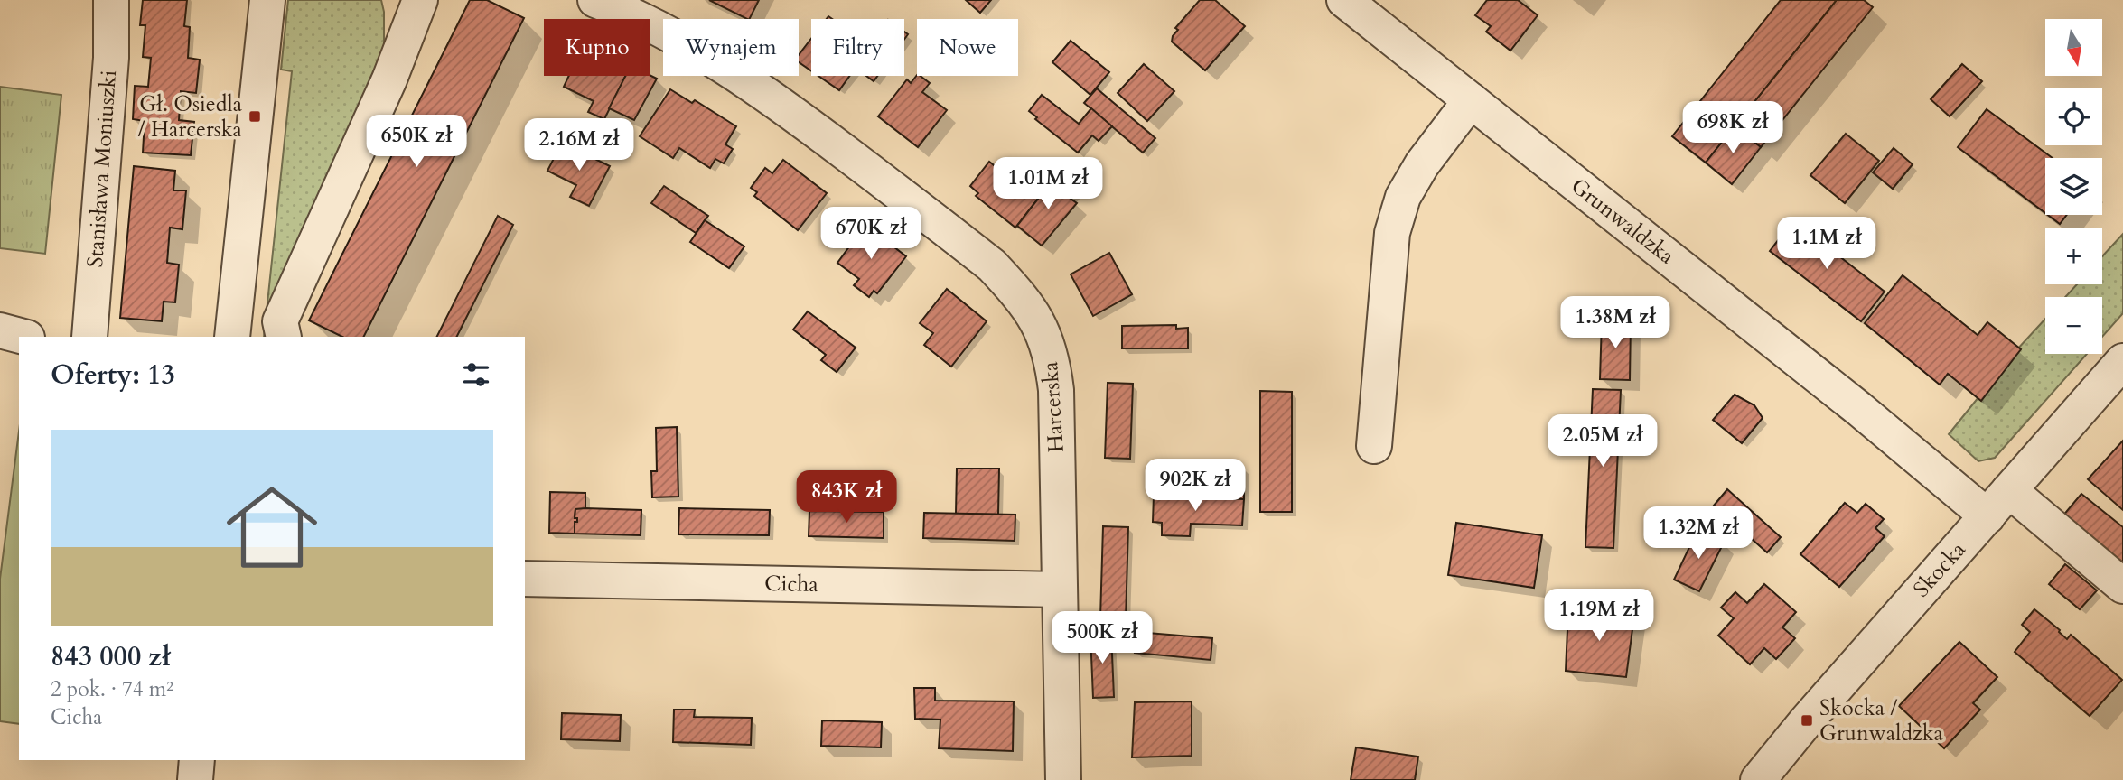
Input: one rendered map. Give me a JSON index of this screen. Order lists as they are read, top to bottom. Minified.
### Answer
{"streets":{"street":["Stanisława Moniuszki","Grunwaldzka","Harcerska","Skocka","Cicha"]},"crossings":[["Grunwaldzka","Skocka"],["Harcerska","Cicha"]],"places":{"transit":["Gł. Osiedla / Harcerska","Skocka / Grunwaldzka"]},"north":"bottom","page":{"map_buttons":["+","−"],"chip":["Kupno","Wynajem","Filtry","Nowe"],"price":["698K zł","650K zł","2.16M zł","1.01M zł","670K zł","1.1M zł","1.38M zł","2.05M zł","902K zł","843K zł","1.32M zł","1.19M zł","500K zł"],"heading":"Oferty: 13","list":[{"name":"843 000 zł","note":"2 pok. · 74 m² · Cicha"}]}}
